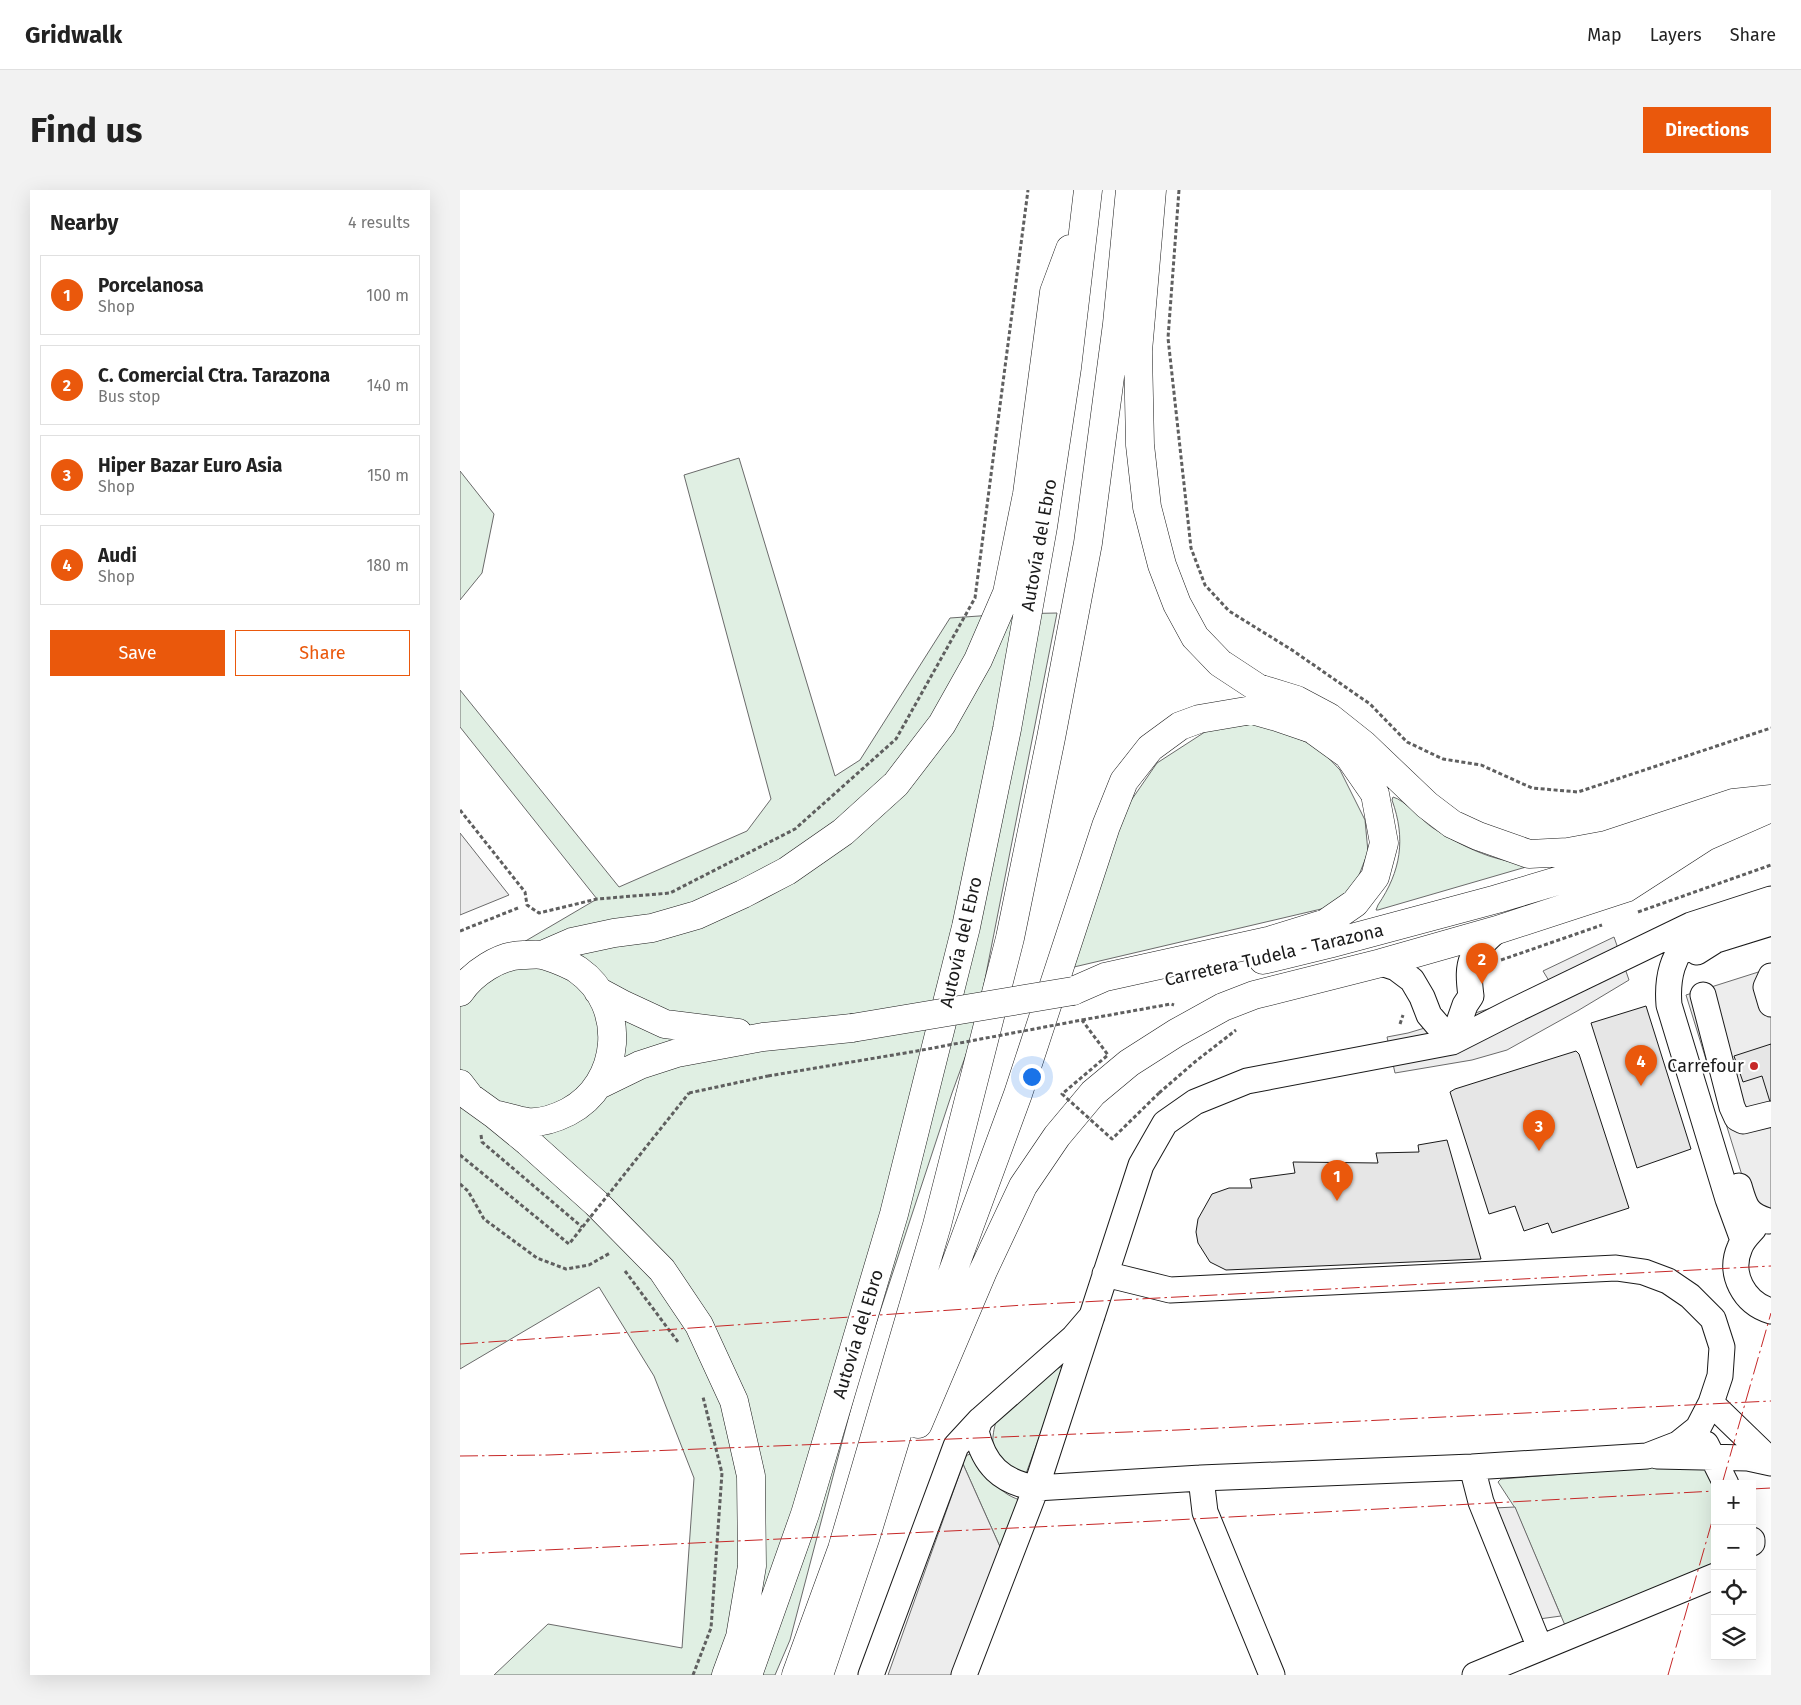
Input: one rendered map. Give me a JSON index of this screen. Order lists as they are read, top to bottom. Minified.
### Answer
{"streets":{"highway":["Autovía del Ebro","Carretera Tudela - Tarazona"]},"places":["Carrefour"],"page":{"header":"Gridwalk","nav":["Map","Layers","Share"],"buttons":["Directions",["Save","Share"]],"title":"Find us","heading":["Nearby","4 results"],"list":[{"mark":"1","name":"Porcelanosa","note":"Shop","value":"100 m"},{"mark":"2","name":"C. Comercial Ctra. Tarazona","note":"Bus stop","value":"140 m"},{"mark":"3","name":"Hiper Bazar Euro Asia","note":"Shop","value":"150 m"},{"mark":"4","name":"Audi","note":"Shop","value":"180 m"}],"pins":["2","4","3","1"],"map_buttons":["+","−"]}}
